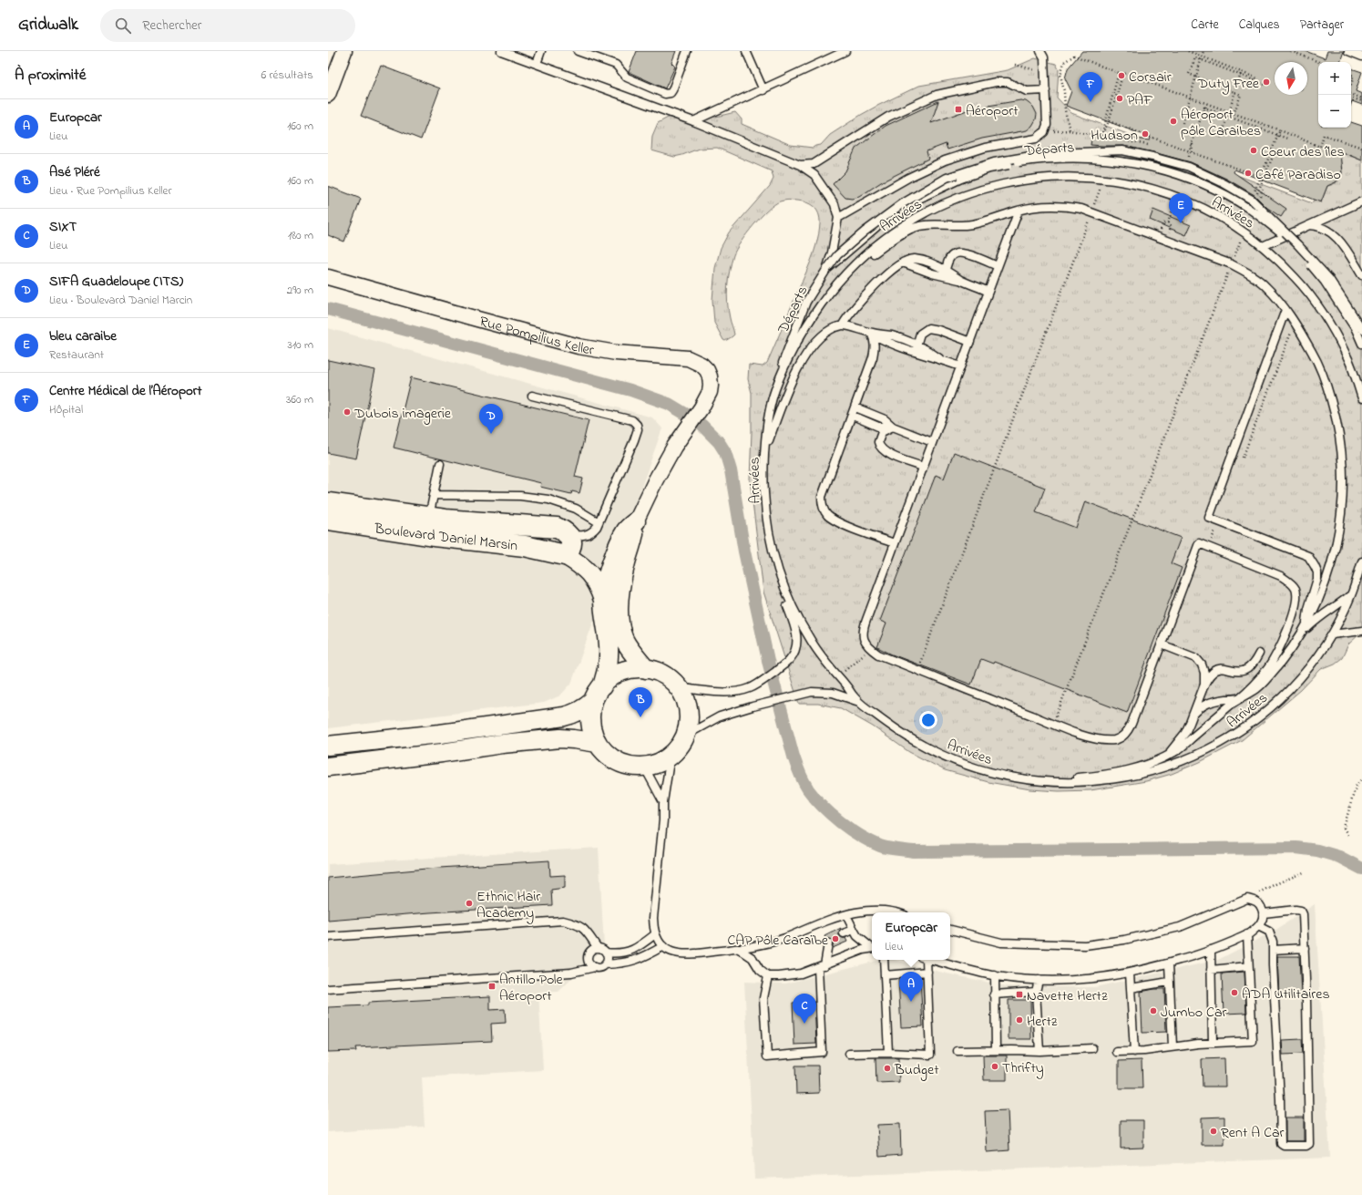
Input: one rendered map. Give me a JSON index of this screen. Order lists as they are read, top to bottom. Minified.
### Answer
{"streets":{"main road":["Boulevard Daniel Marsin"],"street":["Rue Pompilius Keller"],"lane":["Départs","Arrivées"]},"crossings":[["Départs","Arrivées"]],"places":{"other":["Corsair","Duty Free","PAF","Aéroport pôle Caraibes","Hudson","Coeur des îles","Café Paradiso","Dubois imagerie","Ethnic Hair Academy","CAP Pôle Caraïbe","ADA Utilitaires","Jumbo Car","Hertz","Thrifty","Budget","Rent A Car"],"transit":["Aéroport","Antillo Pole Aéroport","Navette Hertz"]},"north":"bottom","page":{"header":"Gridwalk","search":"Rechercher","nav":["Carte","Calques","Partager"],"heading":["À proximité","6 résultats"],"map_buttons":["+","−"],"pins":["F","E","D","B","A","C"],"list":[{"mark":"A","name":"Europcar","note":"Lieu","value":"160 m"},{"mark":"B","name":"Asé Pléré","note":"Lieu · Rue Pompilius Keller","value":"160 m"},{"mark":"C","name":"SIXT","note":"Lieu","value":"180 m"},{"mark":"D","name":"SIFA Guadeloupe (ITS)","note":"Lieu · Boulevard Daniel Marcin","value":"290 m"},{"mark":"E","name":"bleu caraibe","note":"Restaurant","value":"310 m"},{"mark":"F","name":"Centre Médical de l’Aéroport","note":"Hôpital","value":"360 m"}],"popup":["Europcar","Lieu"]}}
